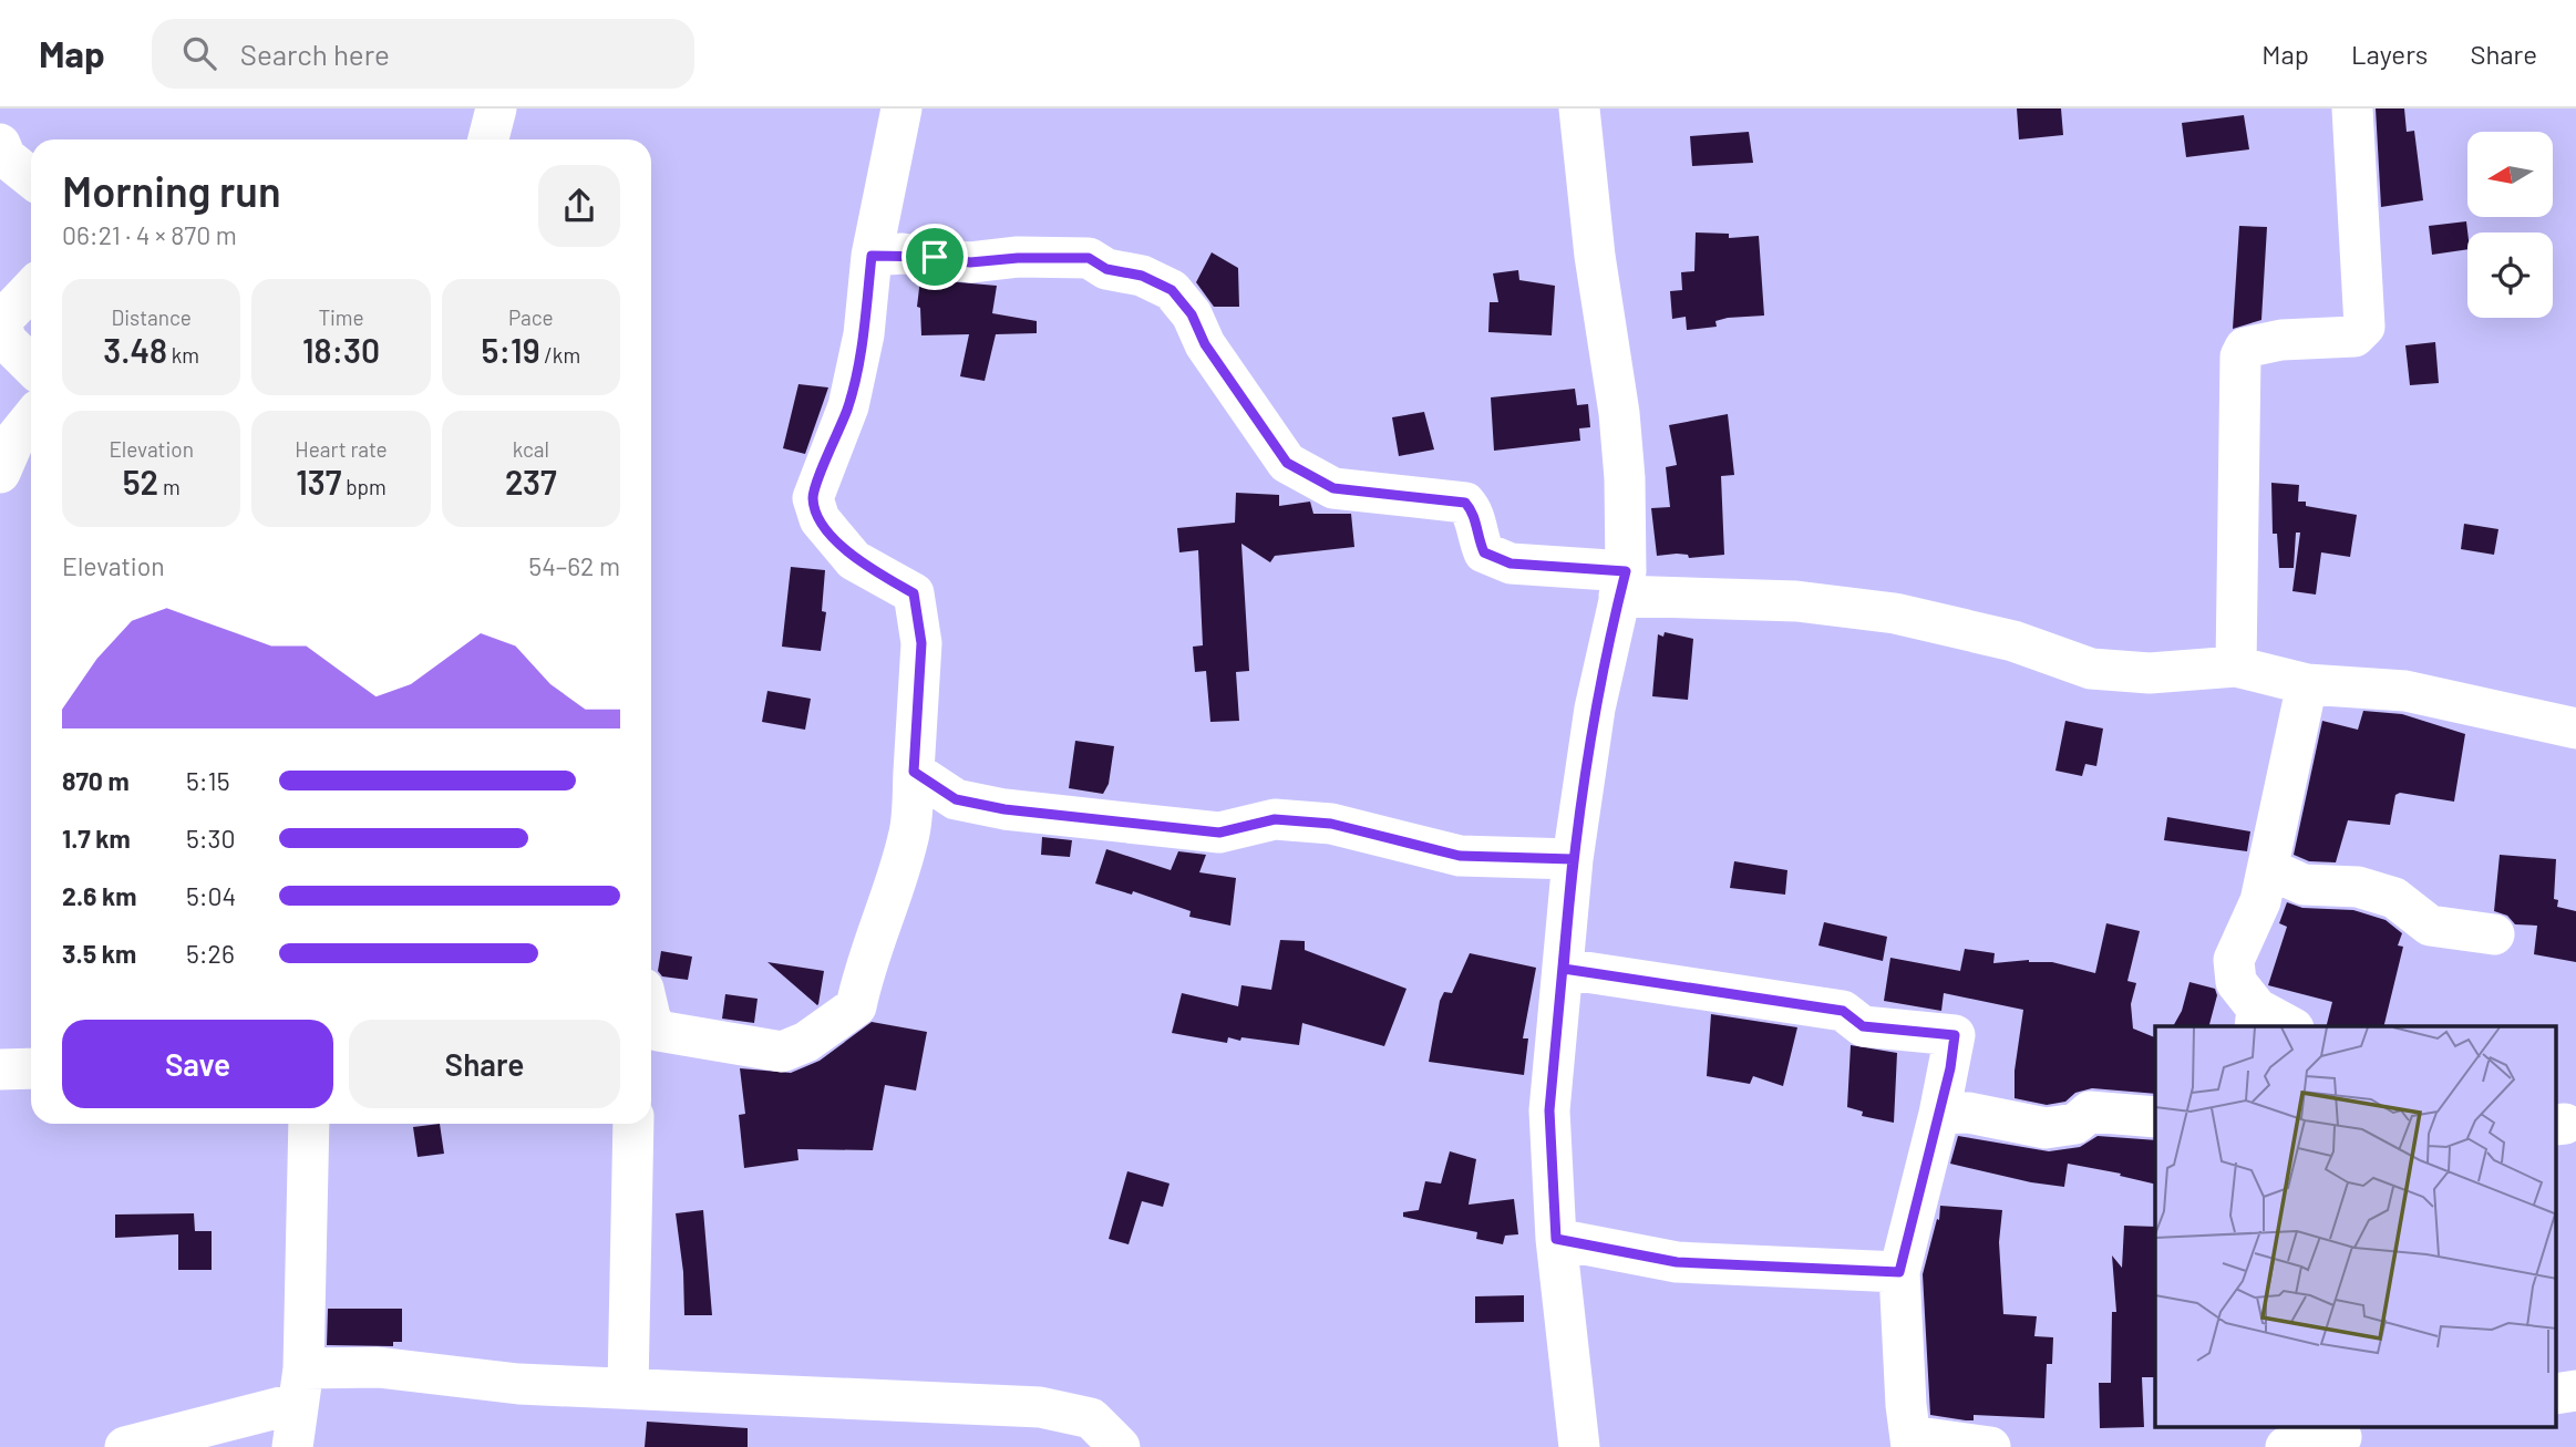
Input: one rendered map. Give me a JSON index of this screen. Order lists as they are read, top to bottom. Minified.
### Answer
{"north":"left","page":{"header":"Map","search":"Search here","nav":["Map","Layers","Share"],"heading":["Morning run","06:21 · 4 × 870 m"],"stats":[["Distance","3.48 km"],["Time","18:30"],["Pace","5:19 /km"],["Elevation","52 m"],["Heart rate","137 bpm"],["kcal","237"]],"chart":["Elevation","54–62 m"],"list":[{"name":"870 m","note":"5:15"},{"name":"1.7 km","note":"5:30"},{"name":"2.6 km","note":"5:04"},{"name":"3.5 km","note":"5:26"}],"buttons":["Save","Share"]}}
